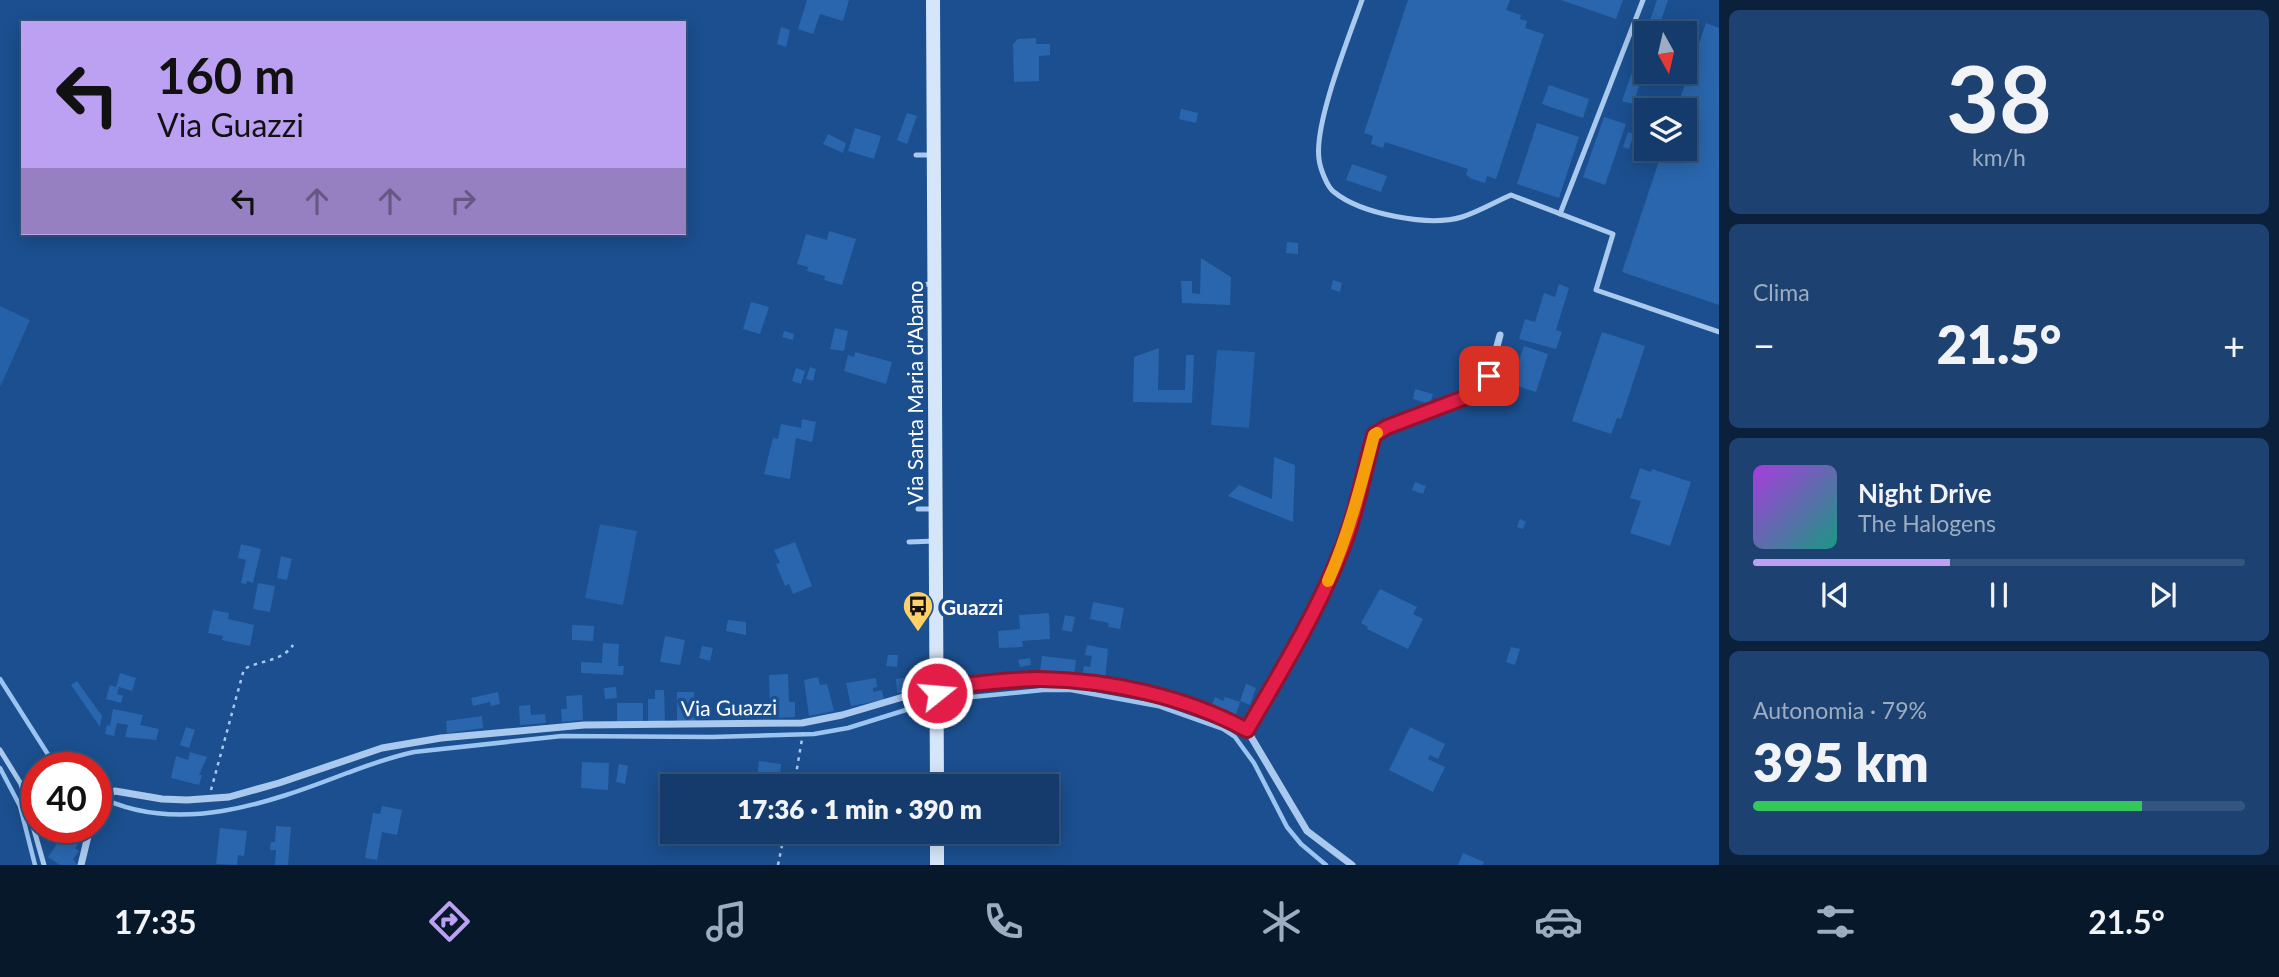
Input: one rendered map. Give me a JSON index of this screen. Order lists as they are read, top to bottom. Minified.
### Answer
{"streets":{"street":["Via Santa Maria d'Abano","Via Guazzi"]},"crossings":[["Via Santa Maria d'Abano","Via Guazzi"]],"places":{"bus stop":["Guazzi"]},"north":"bottom","page":{"tile":[["38","km/h"],"Clima",["Autonomia · 79%","395 km"]],"turn":["160 m","Via Guazzi"],"heat":["−","21.5°","+"],"song":["Night Drive","The Halogens"],"limit":"40","trip":"17:36 · 1 min · 390 m","tabs":["17:35","21.5°"]}}
